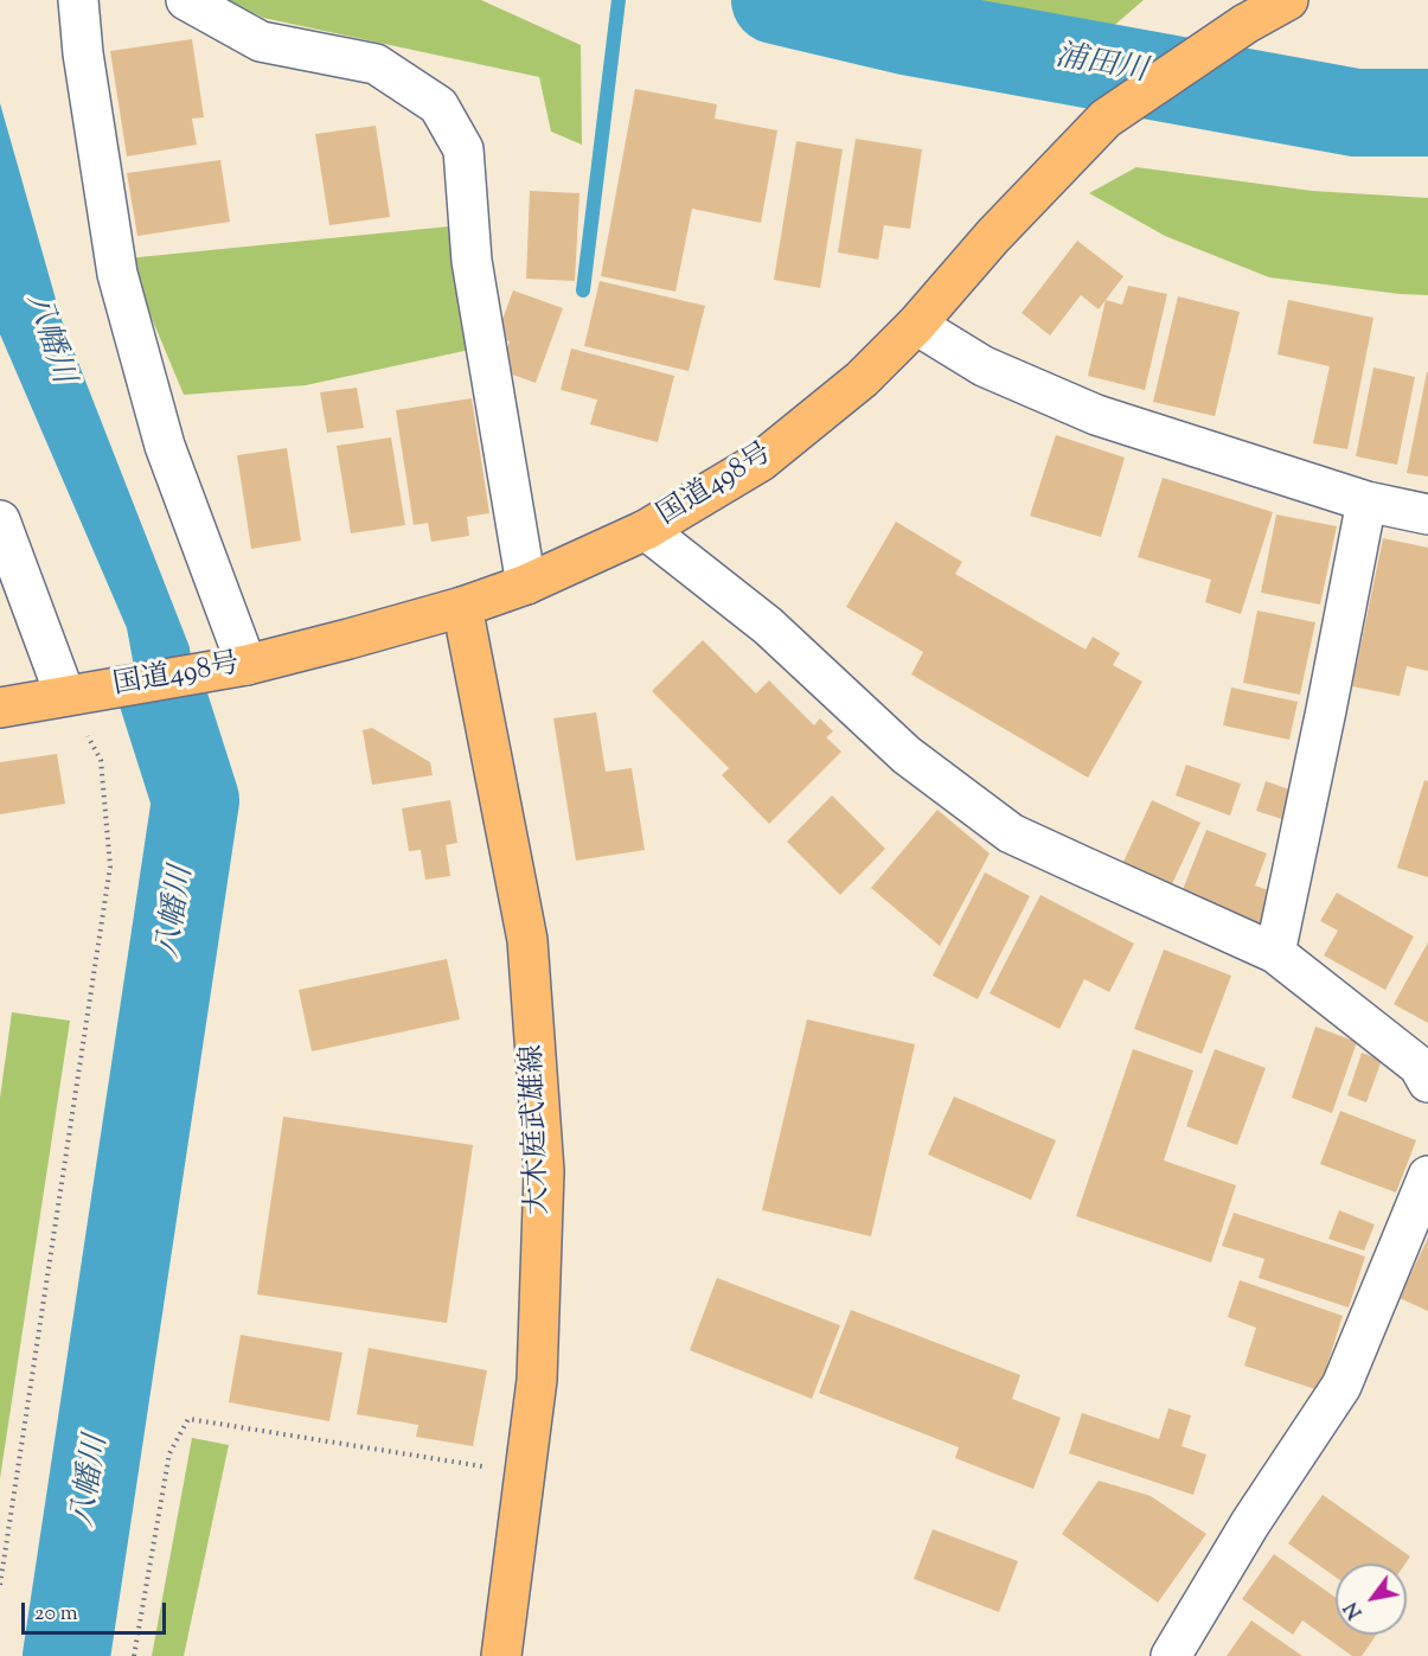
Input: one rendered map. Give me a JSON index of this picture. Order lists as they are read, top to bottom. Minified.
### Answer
{"streets":{"main road":["国道498号","大木庭武雄線"]},"crossings":[["国道498号","大木庭武雄線"]],"water":["浦田川","八幡川"],"scale_bar":"20 m","north":"bottom left"}
